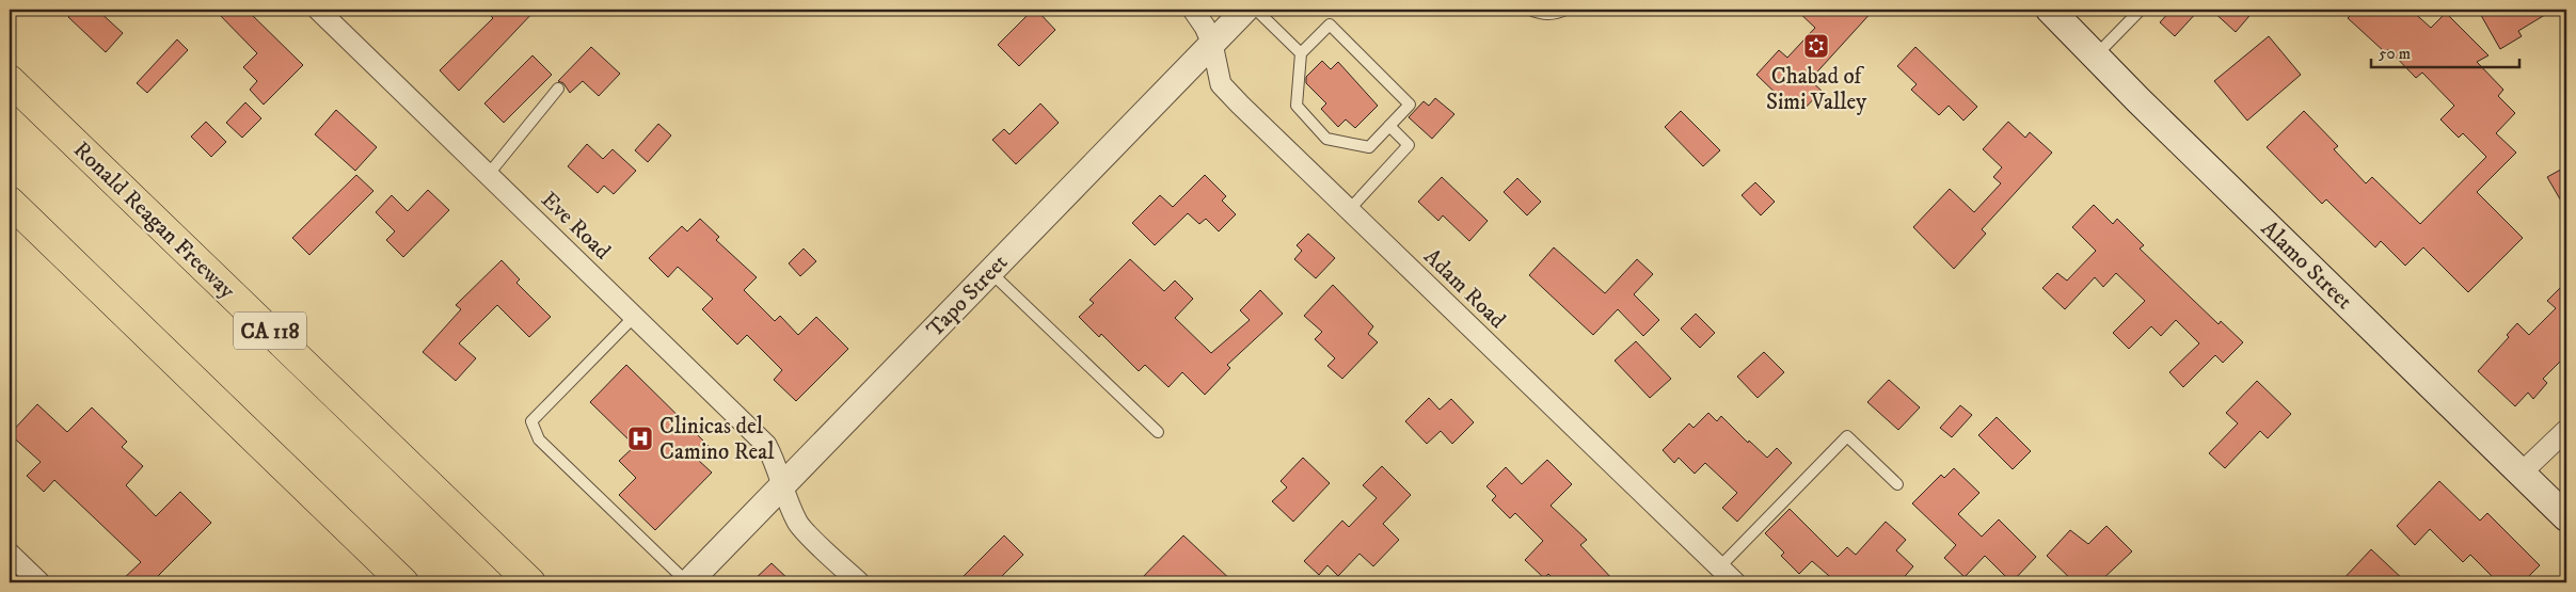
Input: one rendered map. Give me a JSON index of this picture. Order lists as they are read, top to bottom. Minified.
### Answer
{"streets":{"highway":["Ronald Reagan Freeway","CA 118"],"main road":["Alamo Street"],"street":["Eve Road","Adam Road","Tapo Street"]},"crossings":[["Eve Road","Tapo Street"],["Adam Road","Tapo Street"]],"places":{"synagogue":["Chabad of Simi Valley"],"hospital":["Clinicas del Camino Real"]},"scale_bar":"50 m"}
